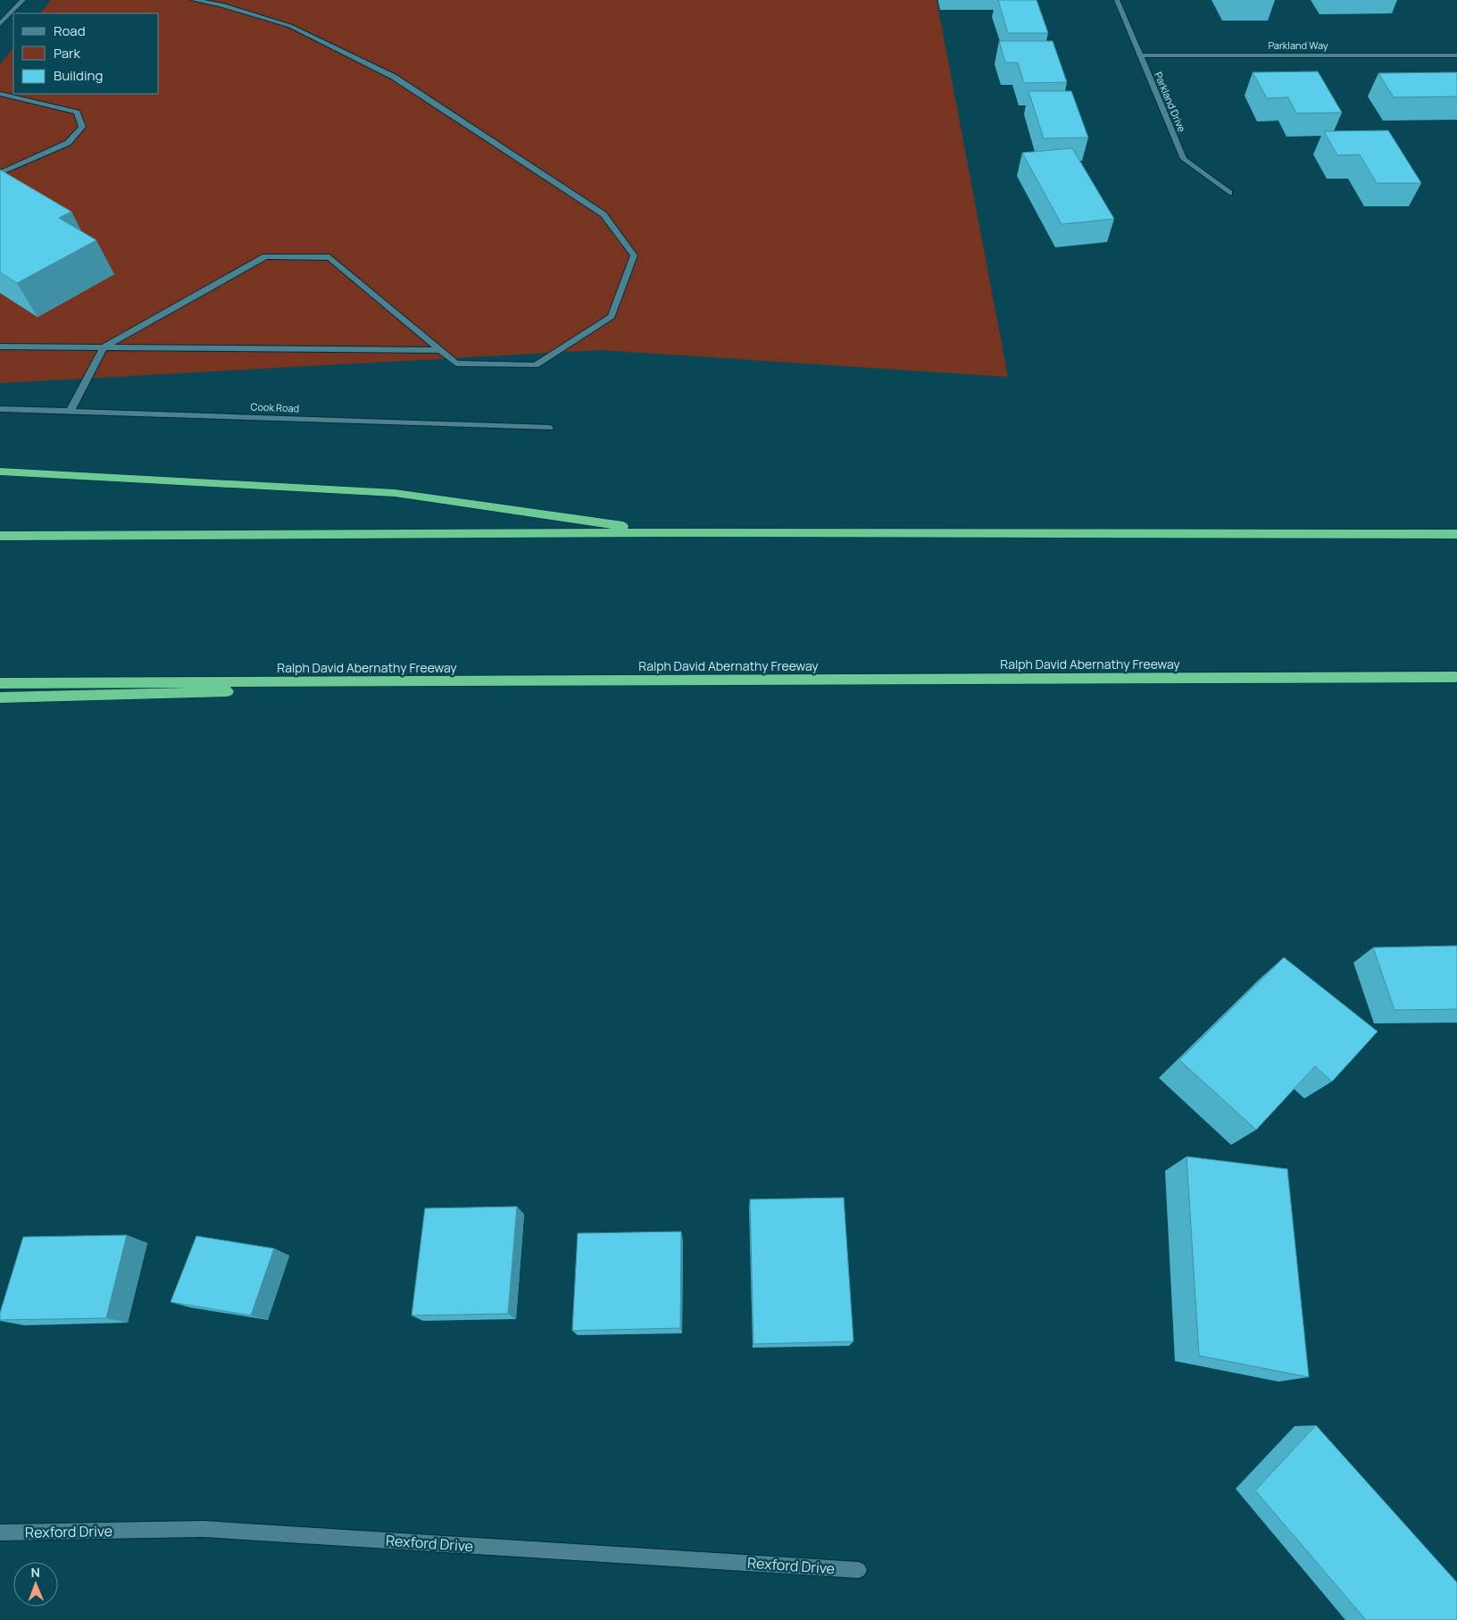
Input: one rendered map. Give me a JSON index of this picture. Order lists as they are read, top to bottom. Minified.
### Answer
{"streets":{"highway":["Ralph David Abernathy Freeway"],"street":["Parkland Way","Parkland Drive","Cook Road","Rexford Drive"]},"crossings":[["Parkland Way","Parkland Drive"]],"legend":["Road","Park","Building"],"north":"top"}
